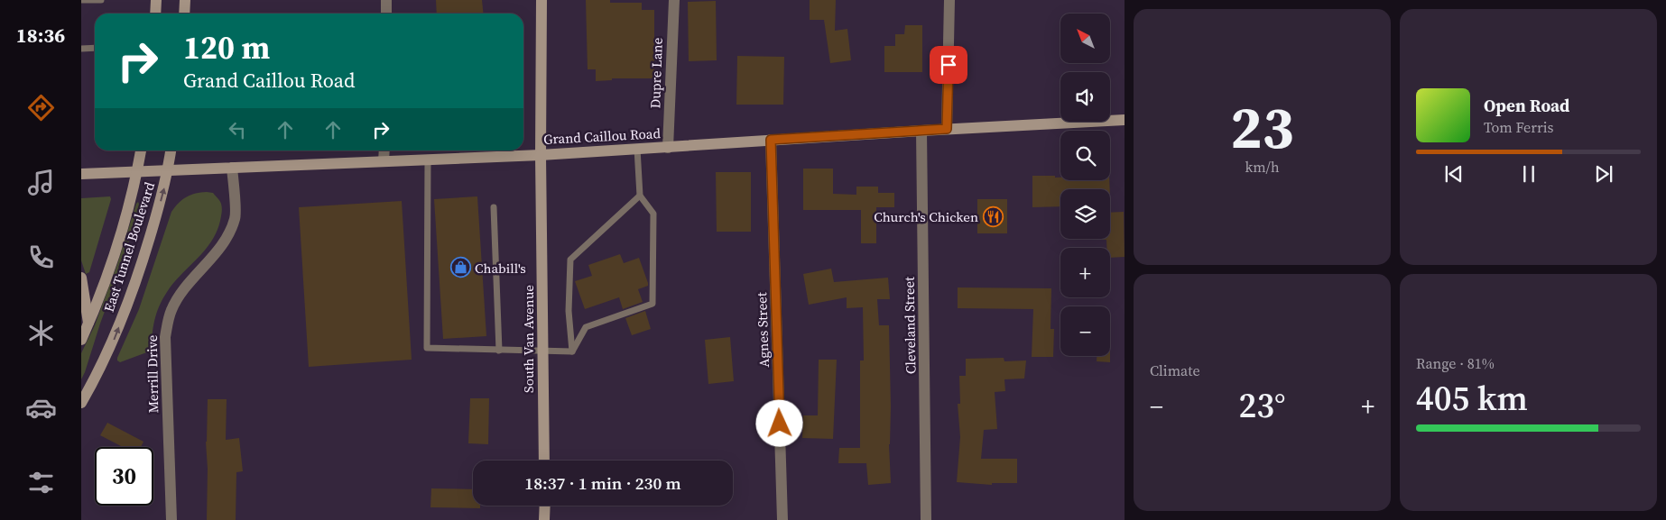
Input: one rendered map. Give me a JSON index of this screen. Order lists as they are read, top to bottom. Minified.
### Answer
{"streets":{"main road":["Grand Caillou Road","East Tunnel Boulevard","South Van Avenue"],"street":["Dupre Lane","Cleveland Street","Agnes Street","Merrill Drive"]},"crossings":[["Dupre Lane","Grand Caillou Road"],["Grand Caillou Road","East Tunnel Boulevard"],["Grand Caillou Road","Cleveland Street"],["Grand Caillou Road","Agnes Street"],["Grand Caillou Road","South Van Avenue"],["Grand Caillou Road","Merrill Drive"]],"places":{"restaurant":["Church's Chicken"],"shop":["Chabill's"]},"north":"top left","page":{"tabs":"18:36","tile":[["23","km/h"],"Climate",["Range · 81%","405 km"]],"map_buttons":["+","−"],"turn":["120 m","Grand Caillou Road"],"song":["Open Road","Tom Ferris"],"heat":["−","23°","+"],"limit":"30","trip":"18:37 · 1 min · 230 m"}}
